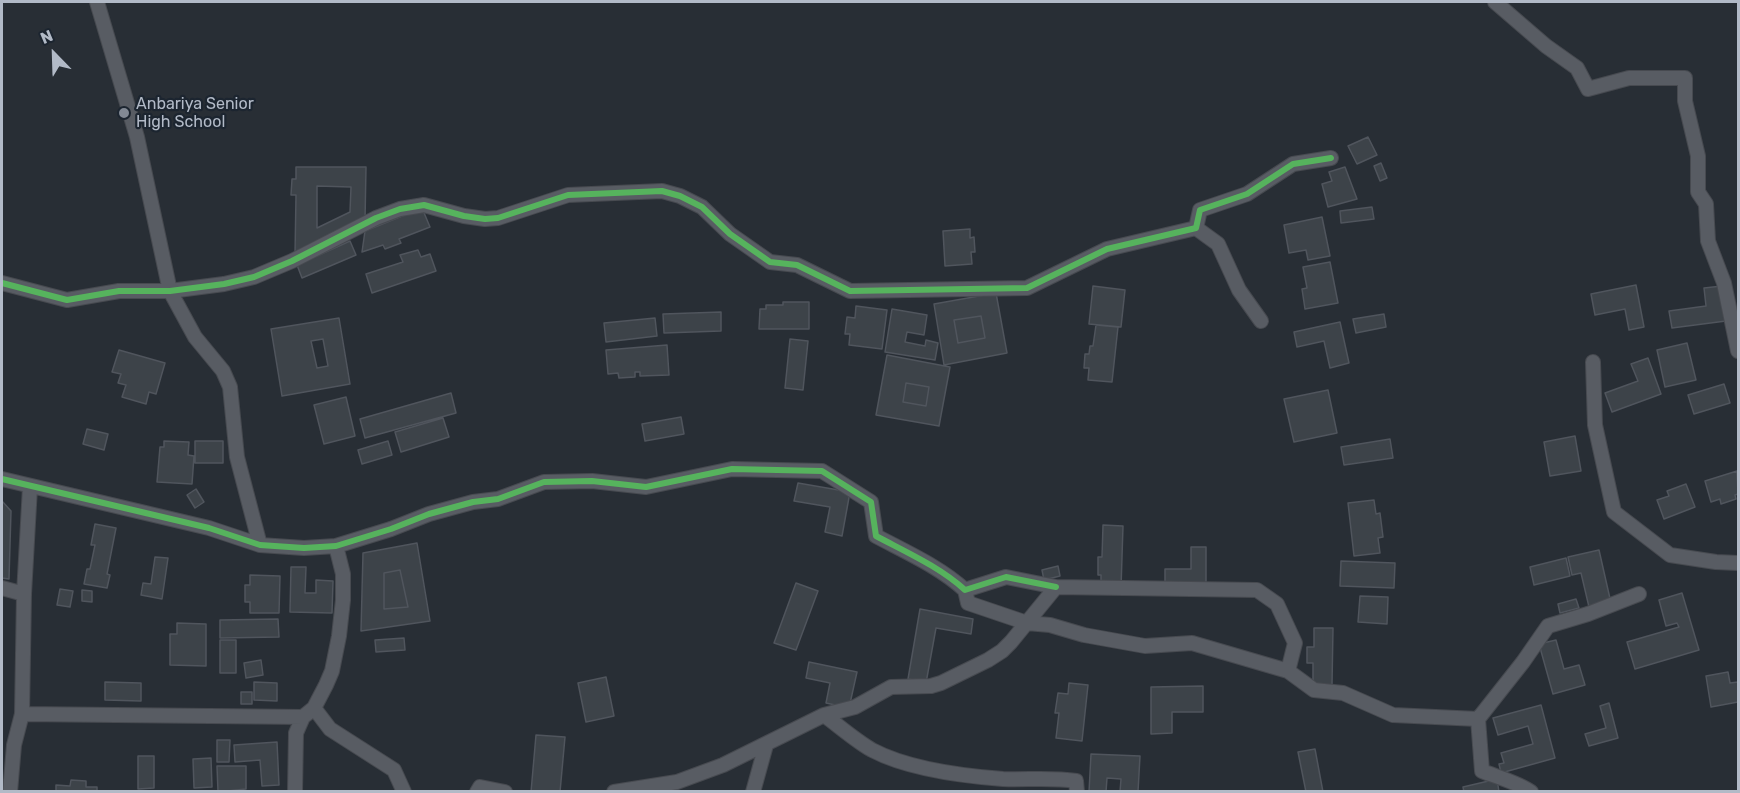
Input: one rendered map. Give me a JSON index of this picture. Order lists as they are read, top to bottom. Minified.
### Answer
{"places":["Anbariya Senior High School"],"north":"top left"}
